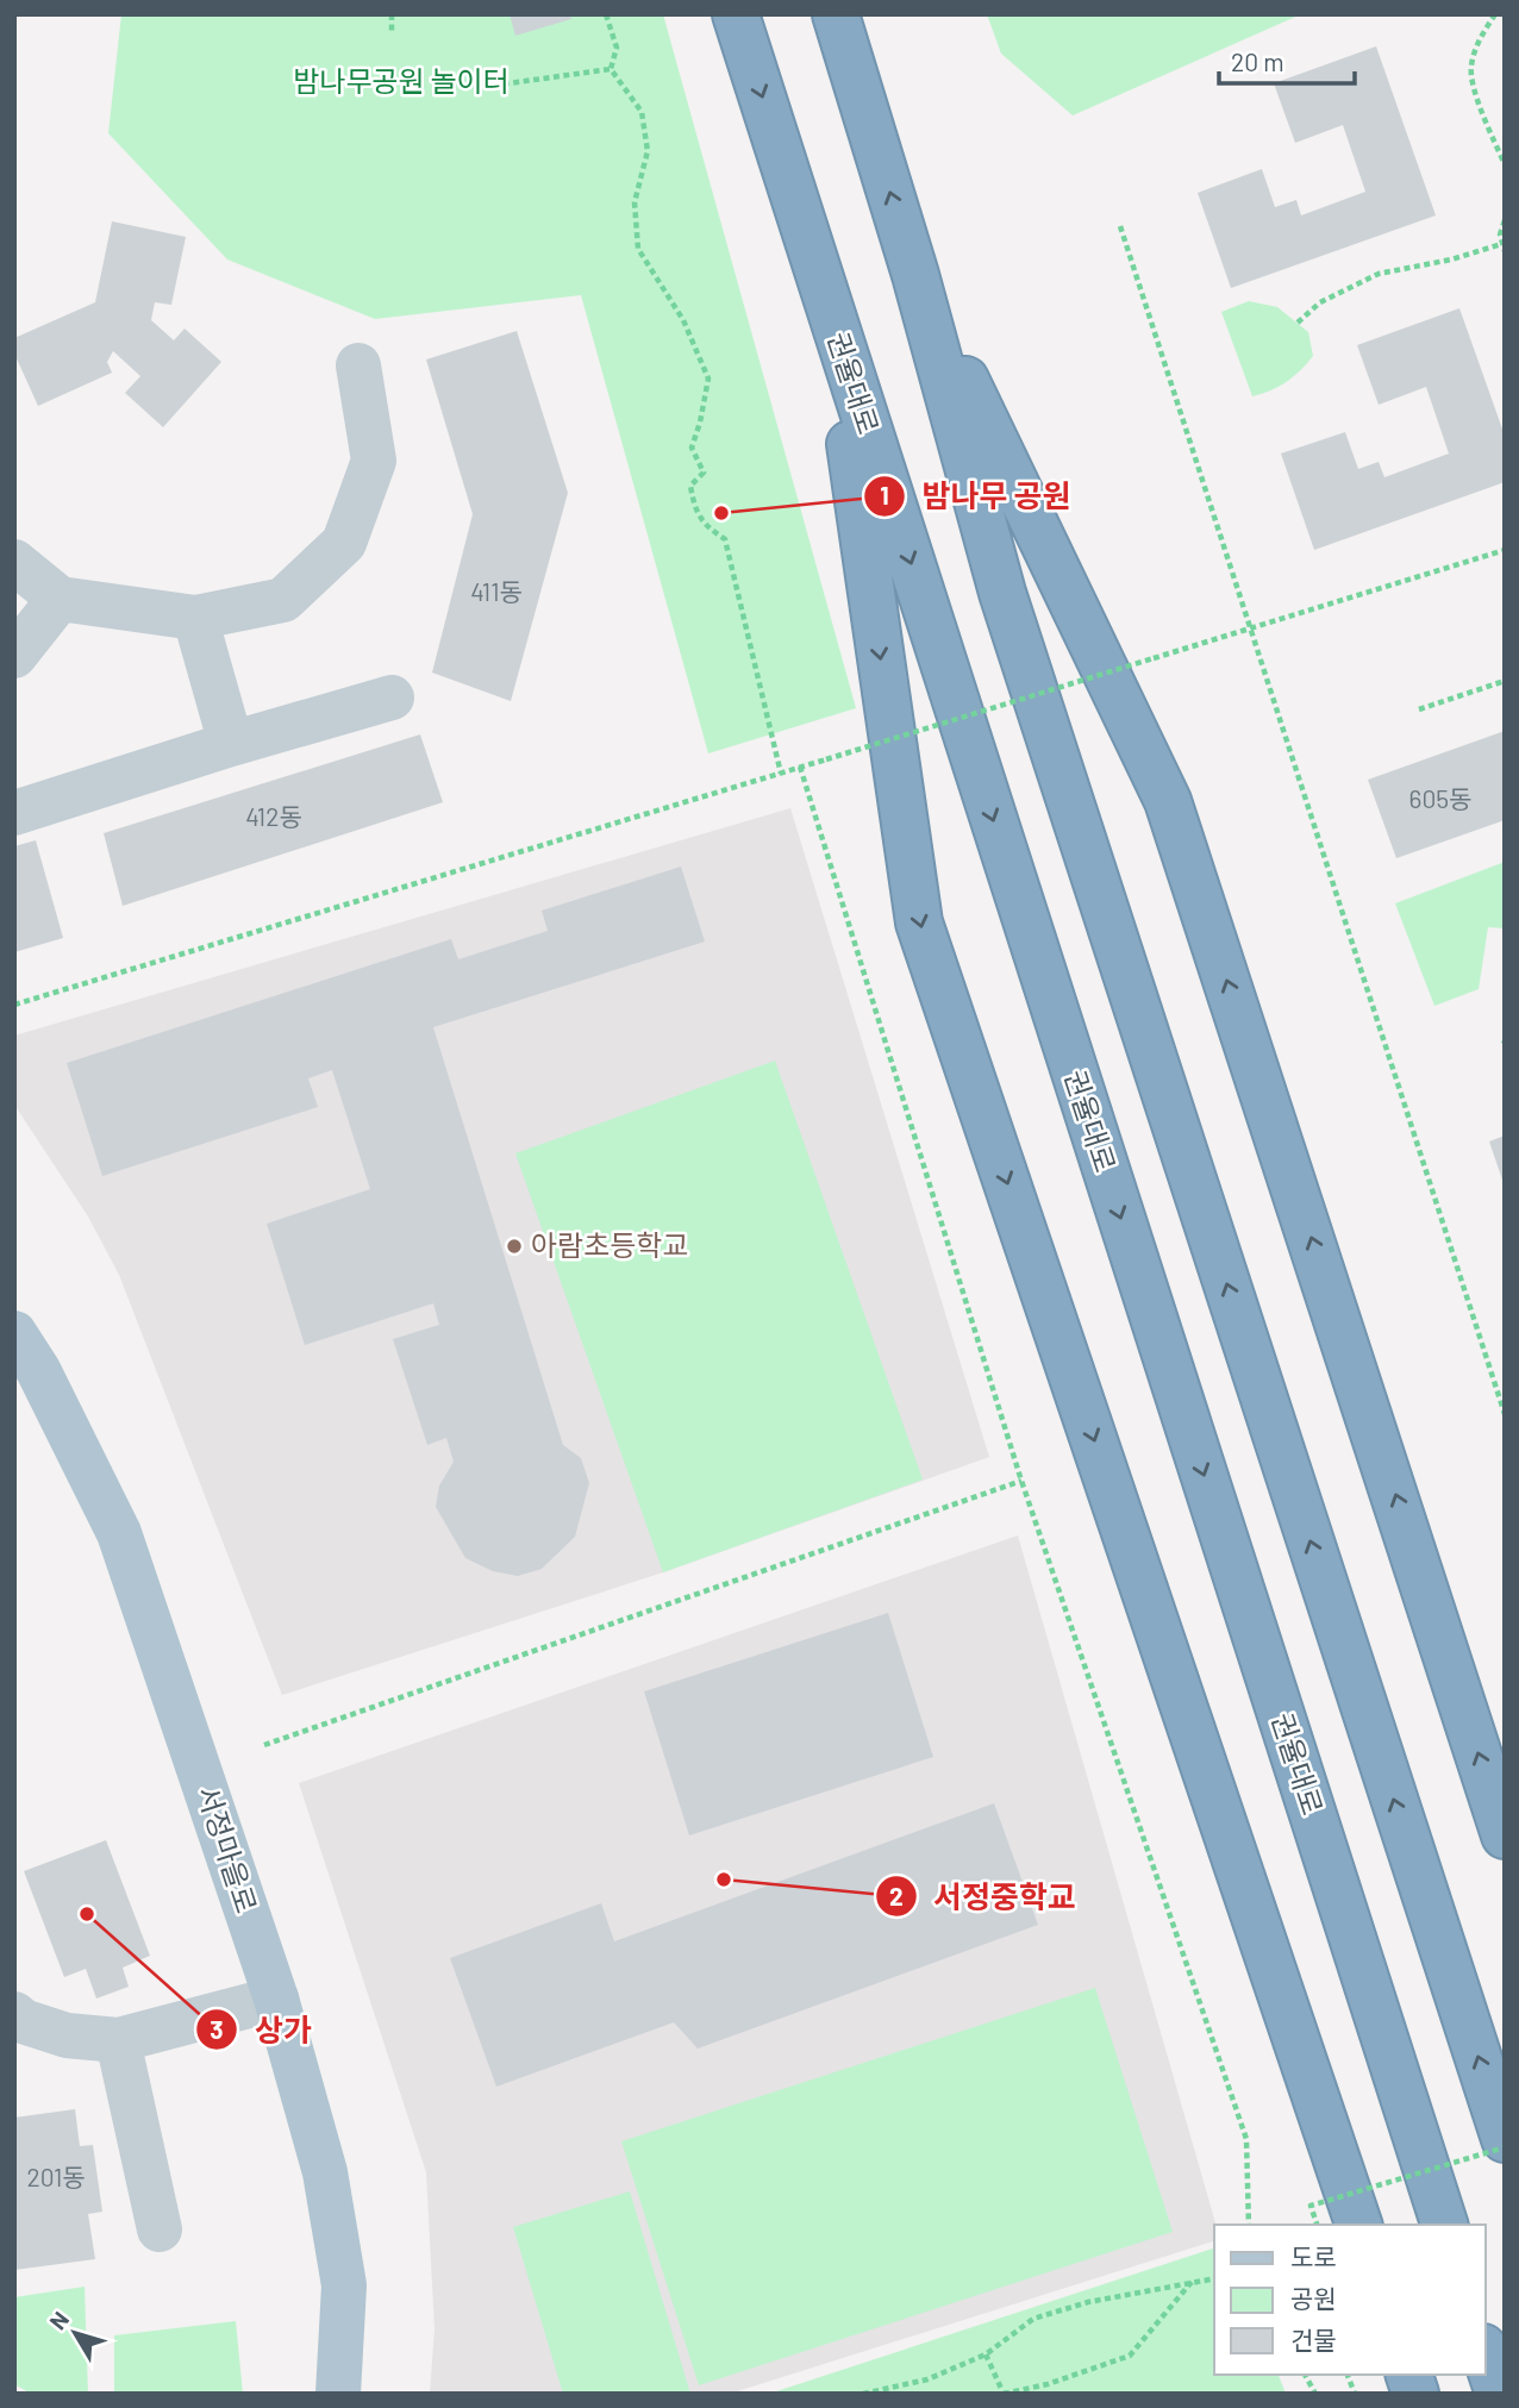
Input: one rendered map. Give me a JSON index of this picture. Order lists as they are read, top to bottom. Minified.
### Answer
{"streets":{"highway":["권율대로"],"main road":["서정마을로"]},"parks":["밤나무공원 놀이터"],"places":["밤나무 공원","아람초등학교","서정중학교","상가"],"house_numbers":["411동","605동","412동","201동"],"legend":["도로","공원","건물"],"scale_bar":"20 m","north":"top left"}
